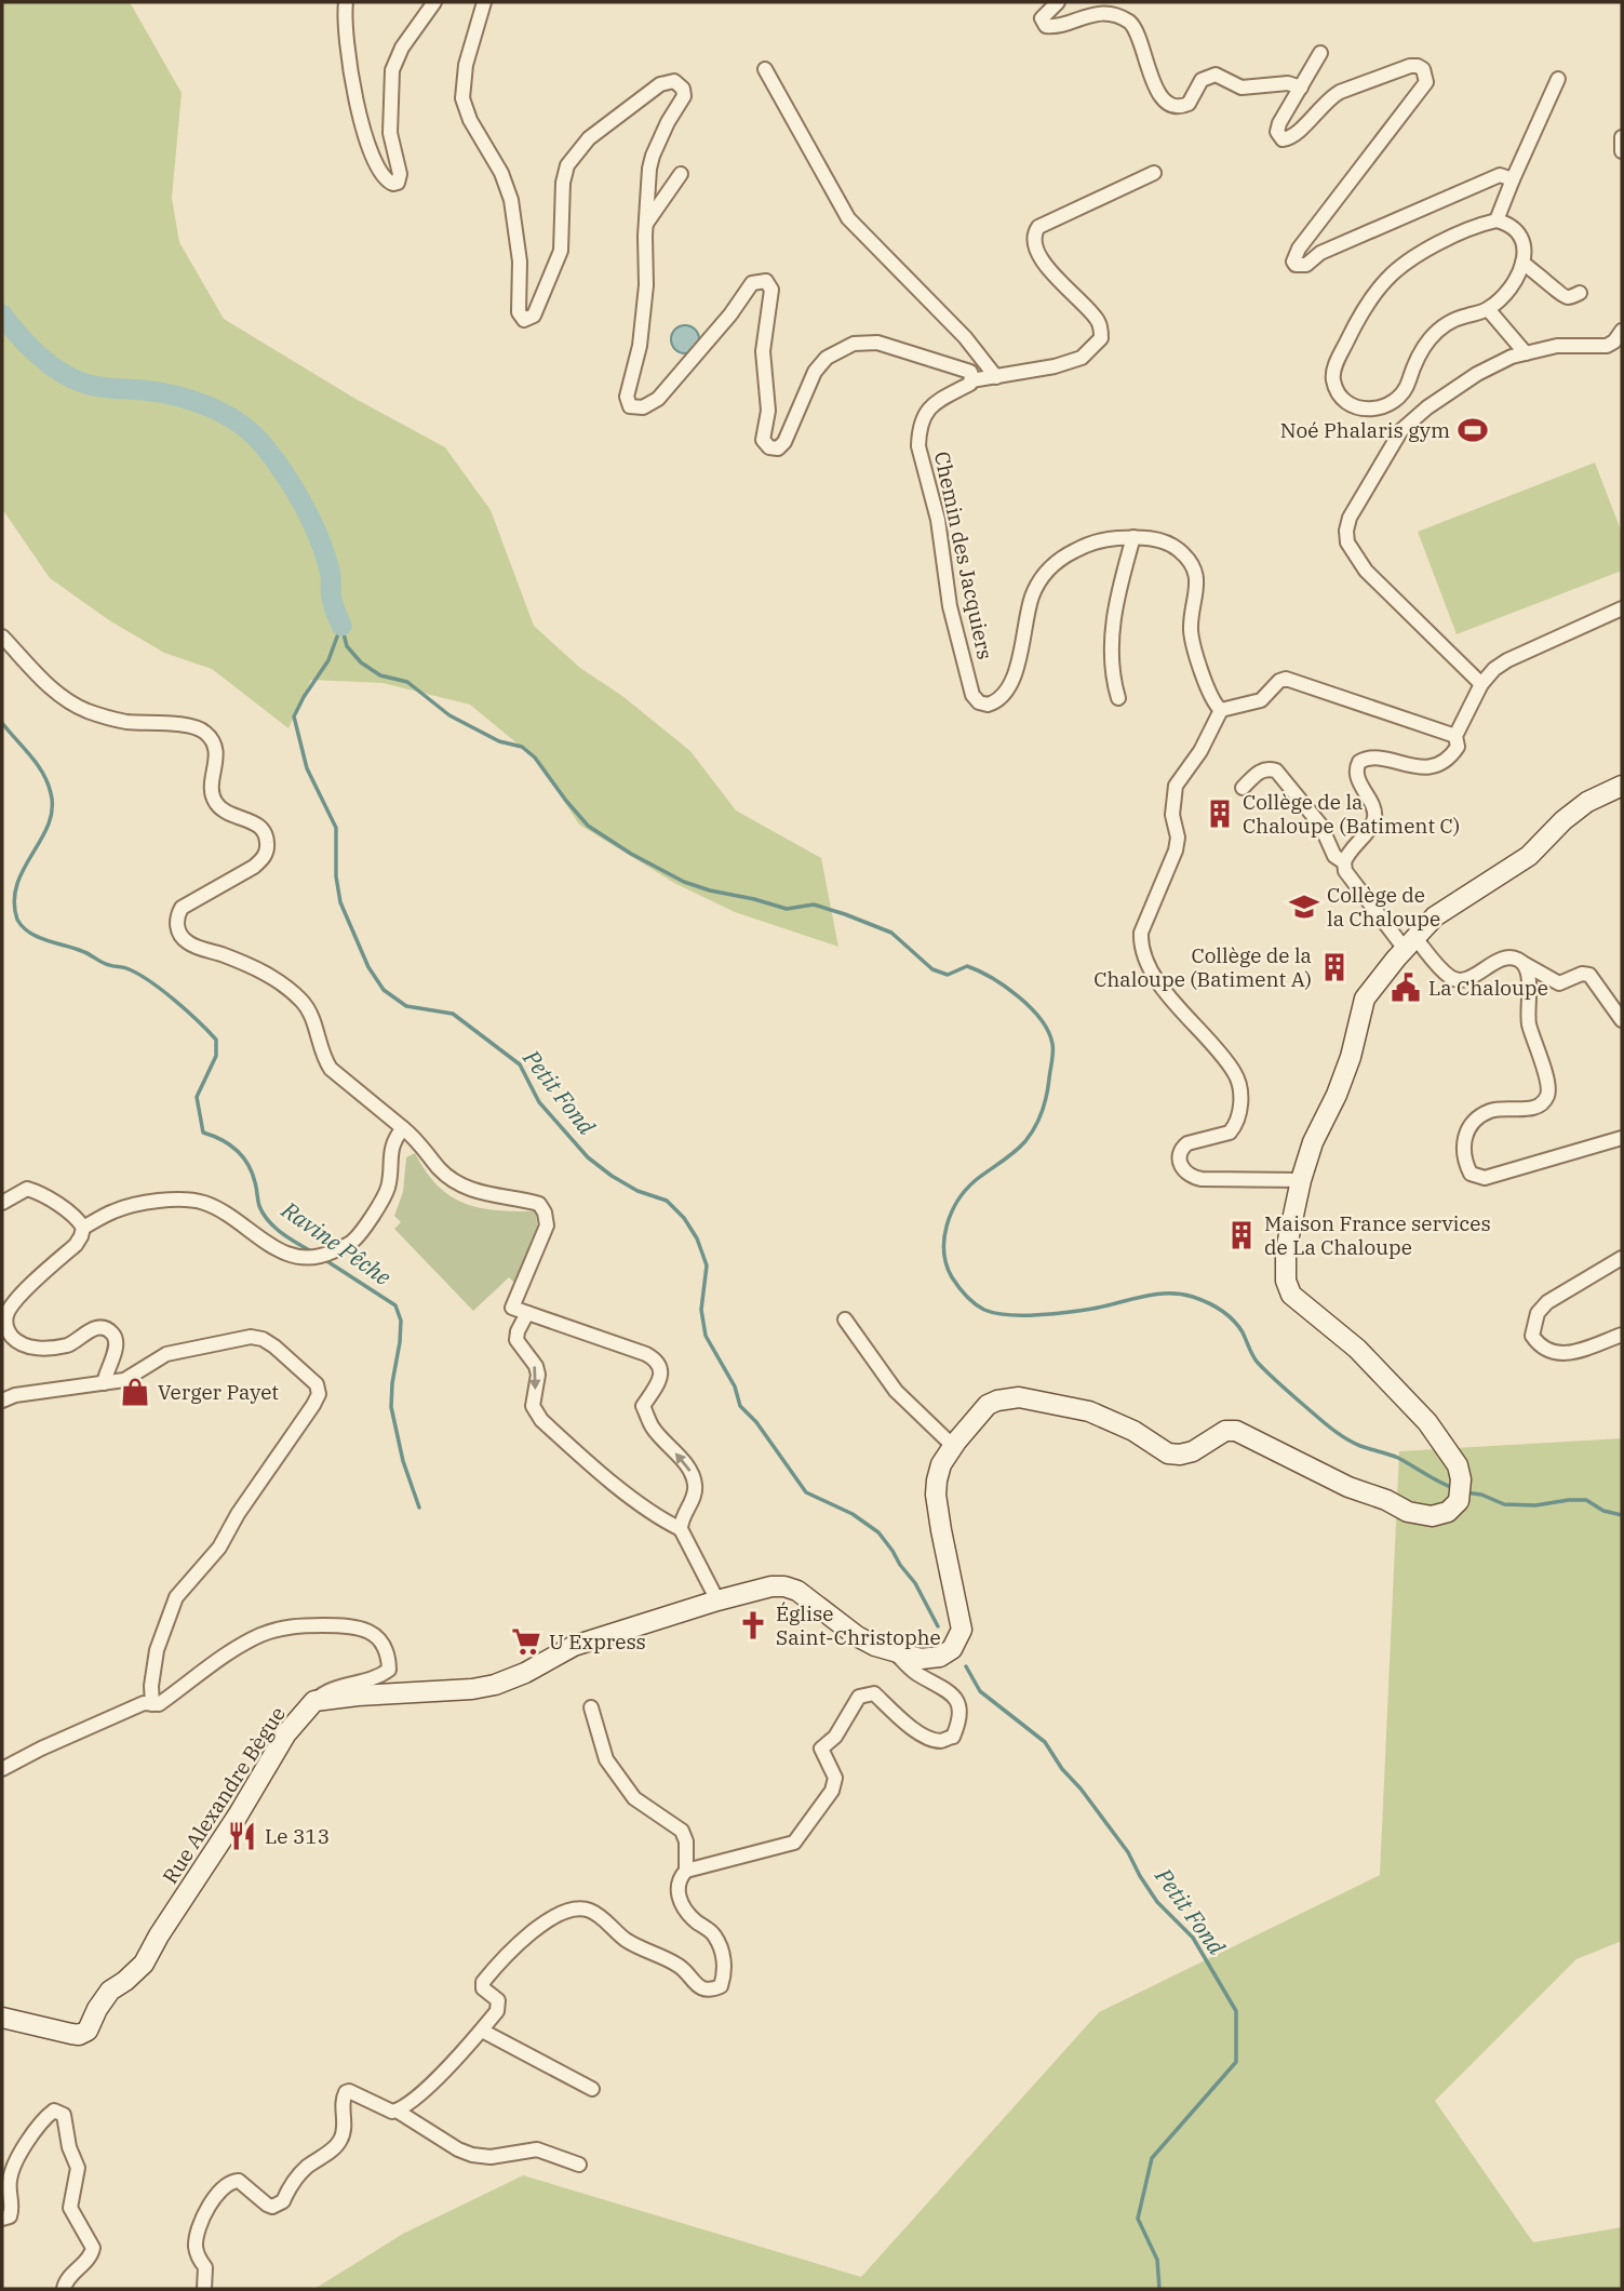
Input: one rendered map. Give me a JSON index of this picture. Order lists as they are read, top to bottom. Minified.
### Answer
{"streets":{"main road":["Rue Alexandre Bègue"],"street":["Chemin des Jacquiers"]},"water":["Petit Fond","Ravine Pêche"],"places":{"sports":["Noé Phalaris gym"],"building":["Collège de la Chaloupe (Batiment C)","Collège de la Chaloupe (Batiment A)","Maison France services de La Chaloupe"],"school or university":["Collège de la Chaloupe"],"public building":["La Chaloupe"],"shop":["Verger Payet"],"church":["Église Saint-Christophe"],"supermarket":["U Express"],"restaurant":["Le 313"]}}
